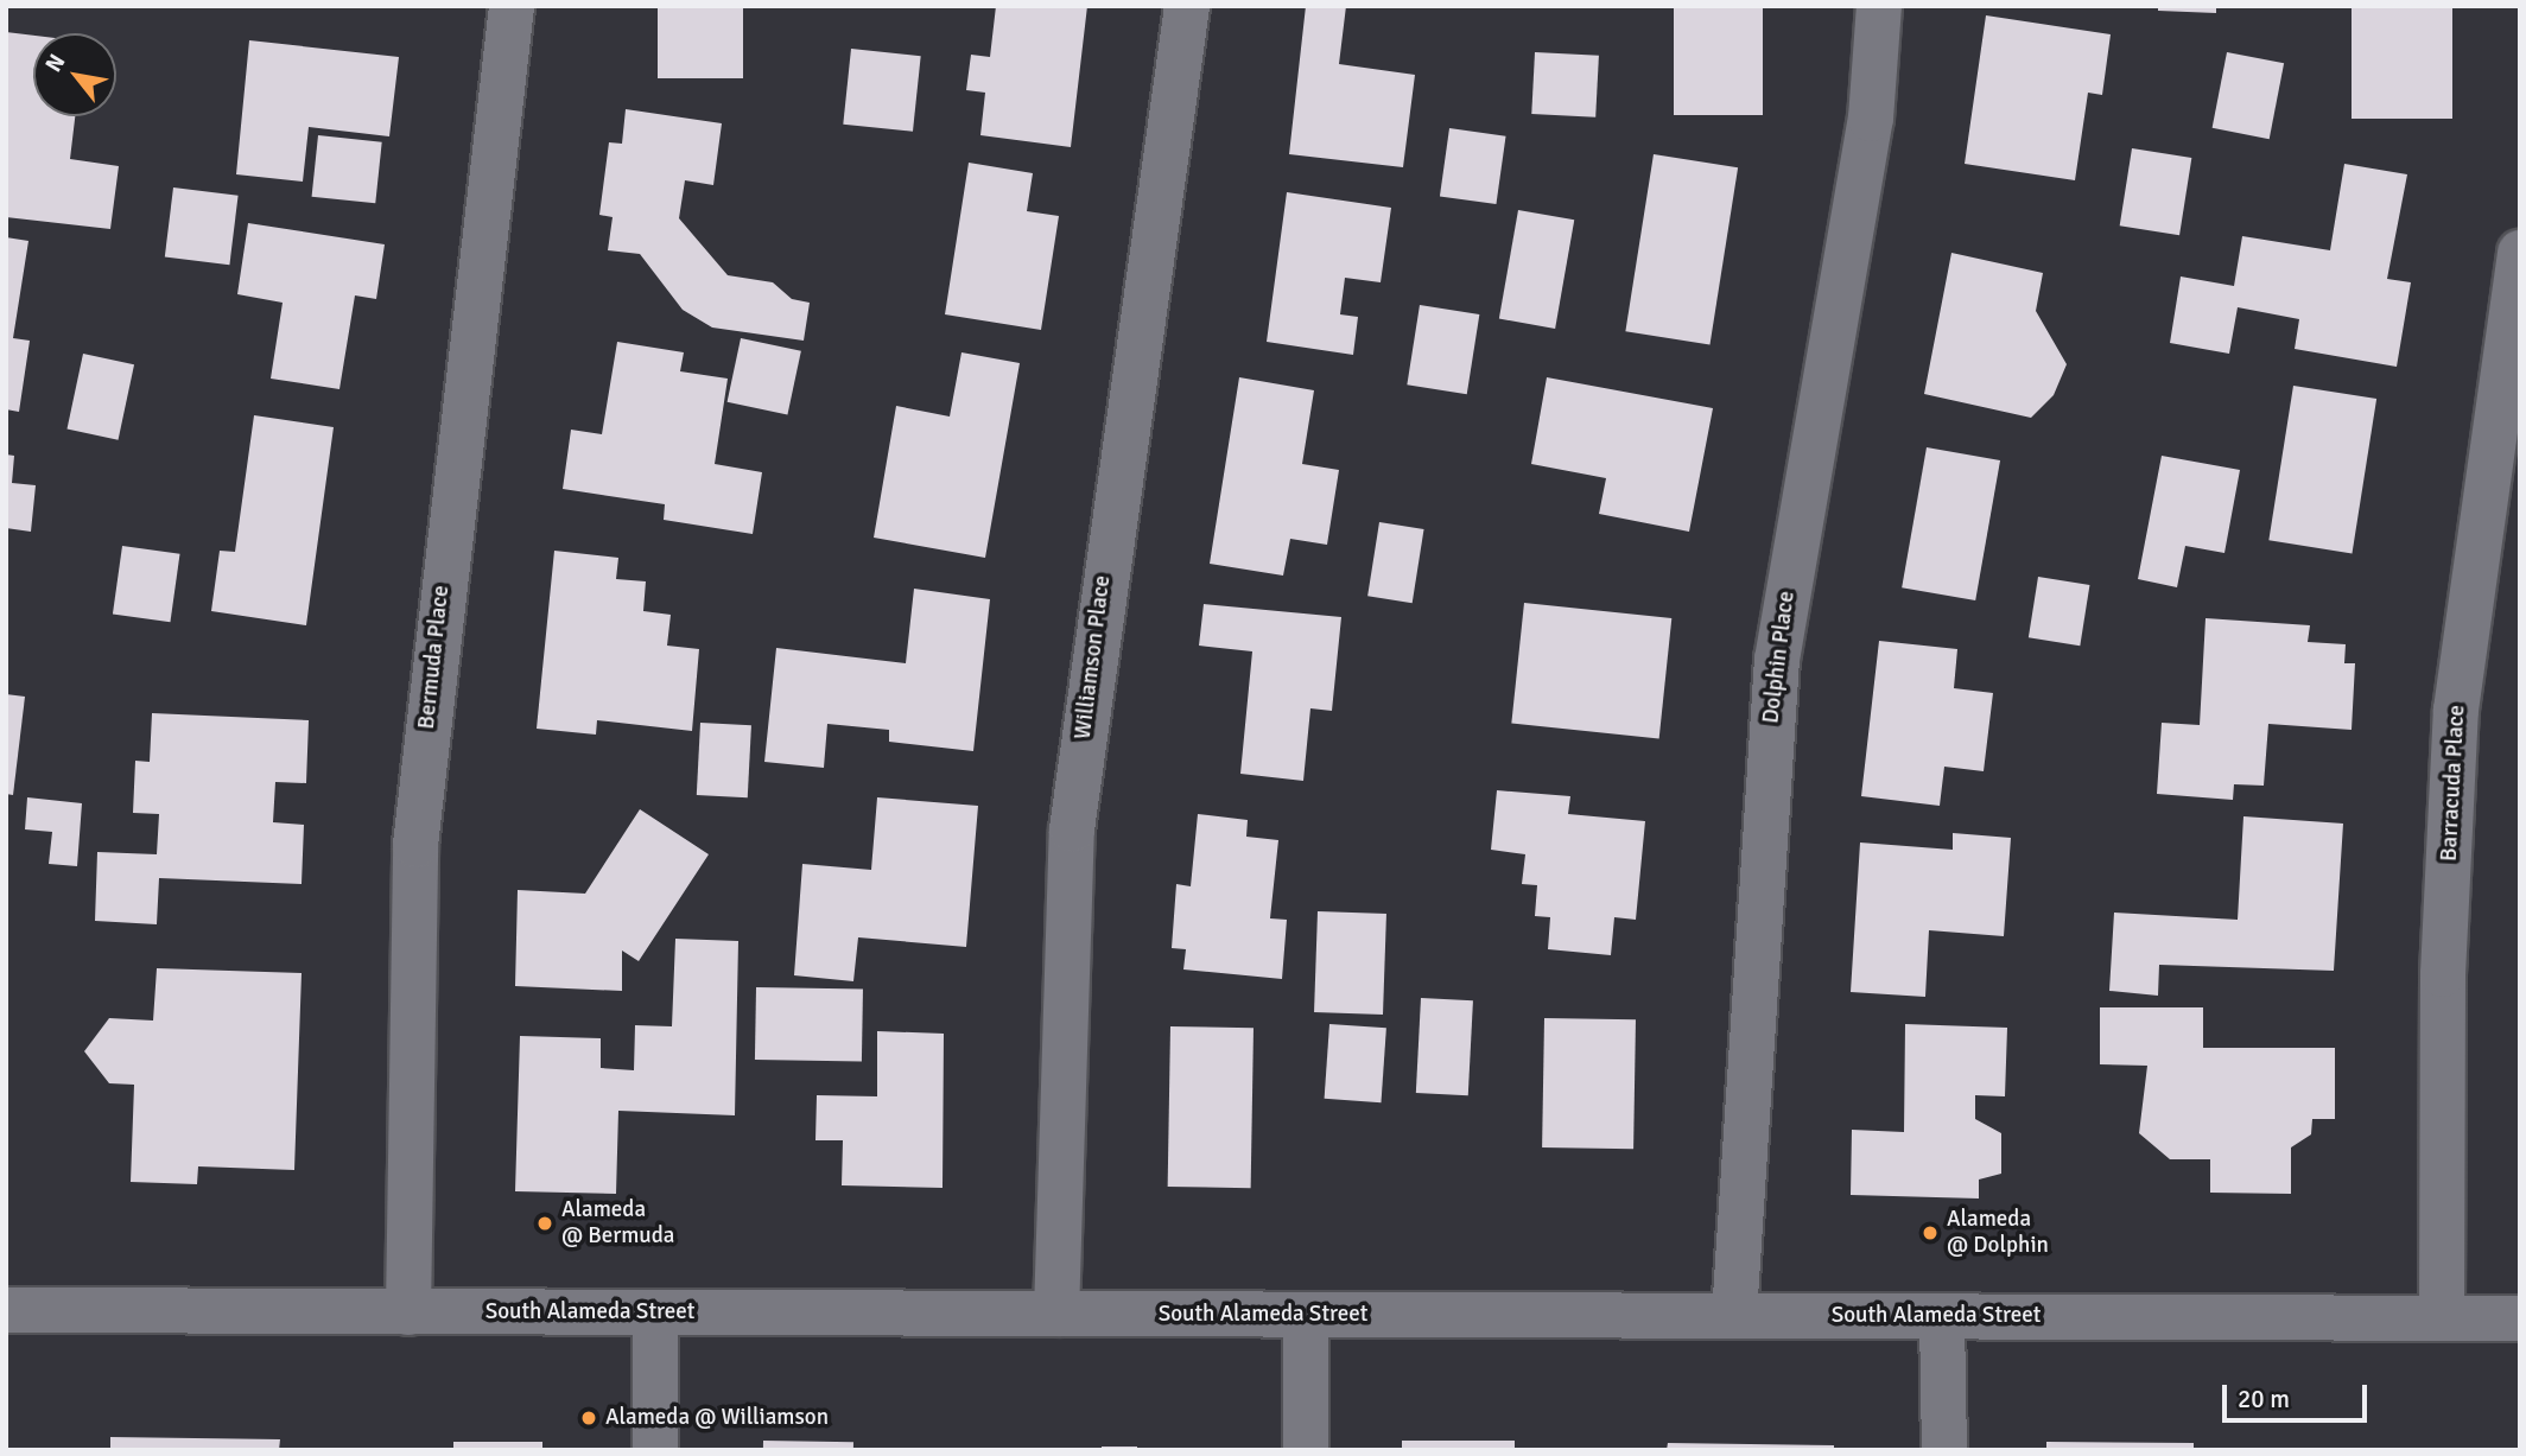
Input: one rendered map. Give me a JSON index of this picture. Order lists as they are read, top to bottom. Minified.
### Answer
{"streets":{"street":["Bermuda Place","Williamson Place","Dolphin Place","Barracuda Place","South Alameda Street"]},"crossings":[["Bermuda Place","South Alameda Street"],["Williamson Place","South Alameda Street"],["Dolphin Place","South Alameda Street"],["Barracuda Place","South Alameda Street"]],"places":["Alameda @ Bermuda","Alameda @ Dolphin","Alameda @ Williamson"],"scale_bar":"20 m","north":"top left"}
